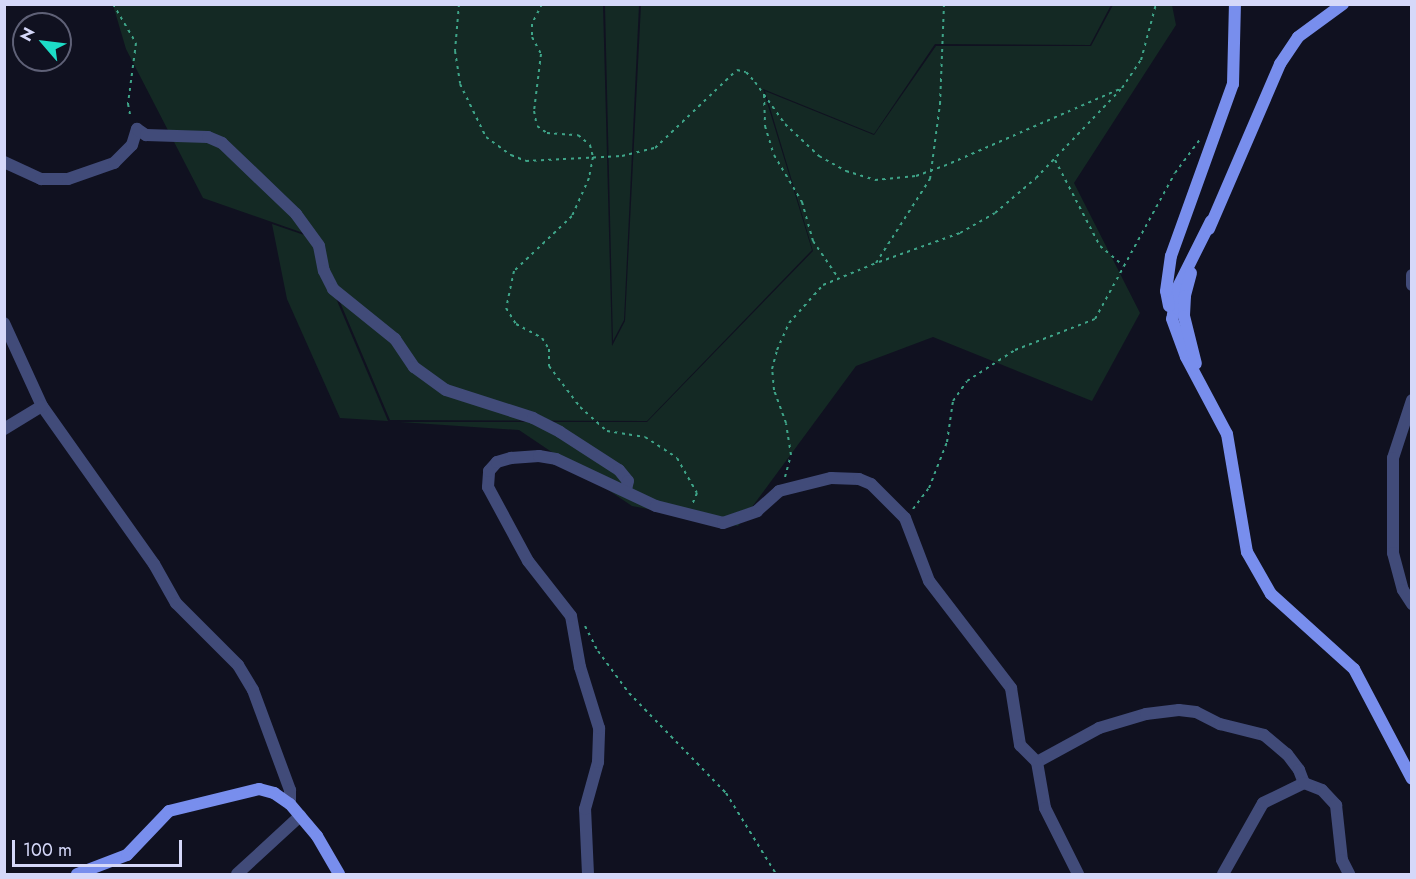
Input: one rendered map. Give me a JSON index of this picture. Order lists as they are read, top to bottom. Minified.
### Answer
{"scale_bar":"100 m","north":"top left"}
